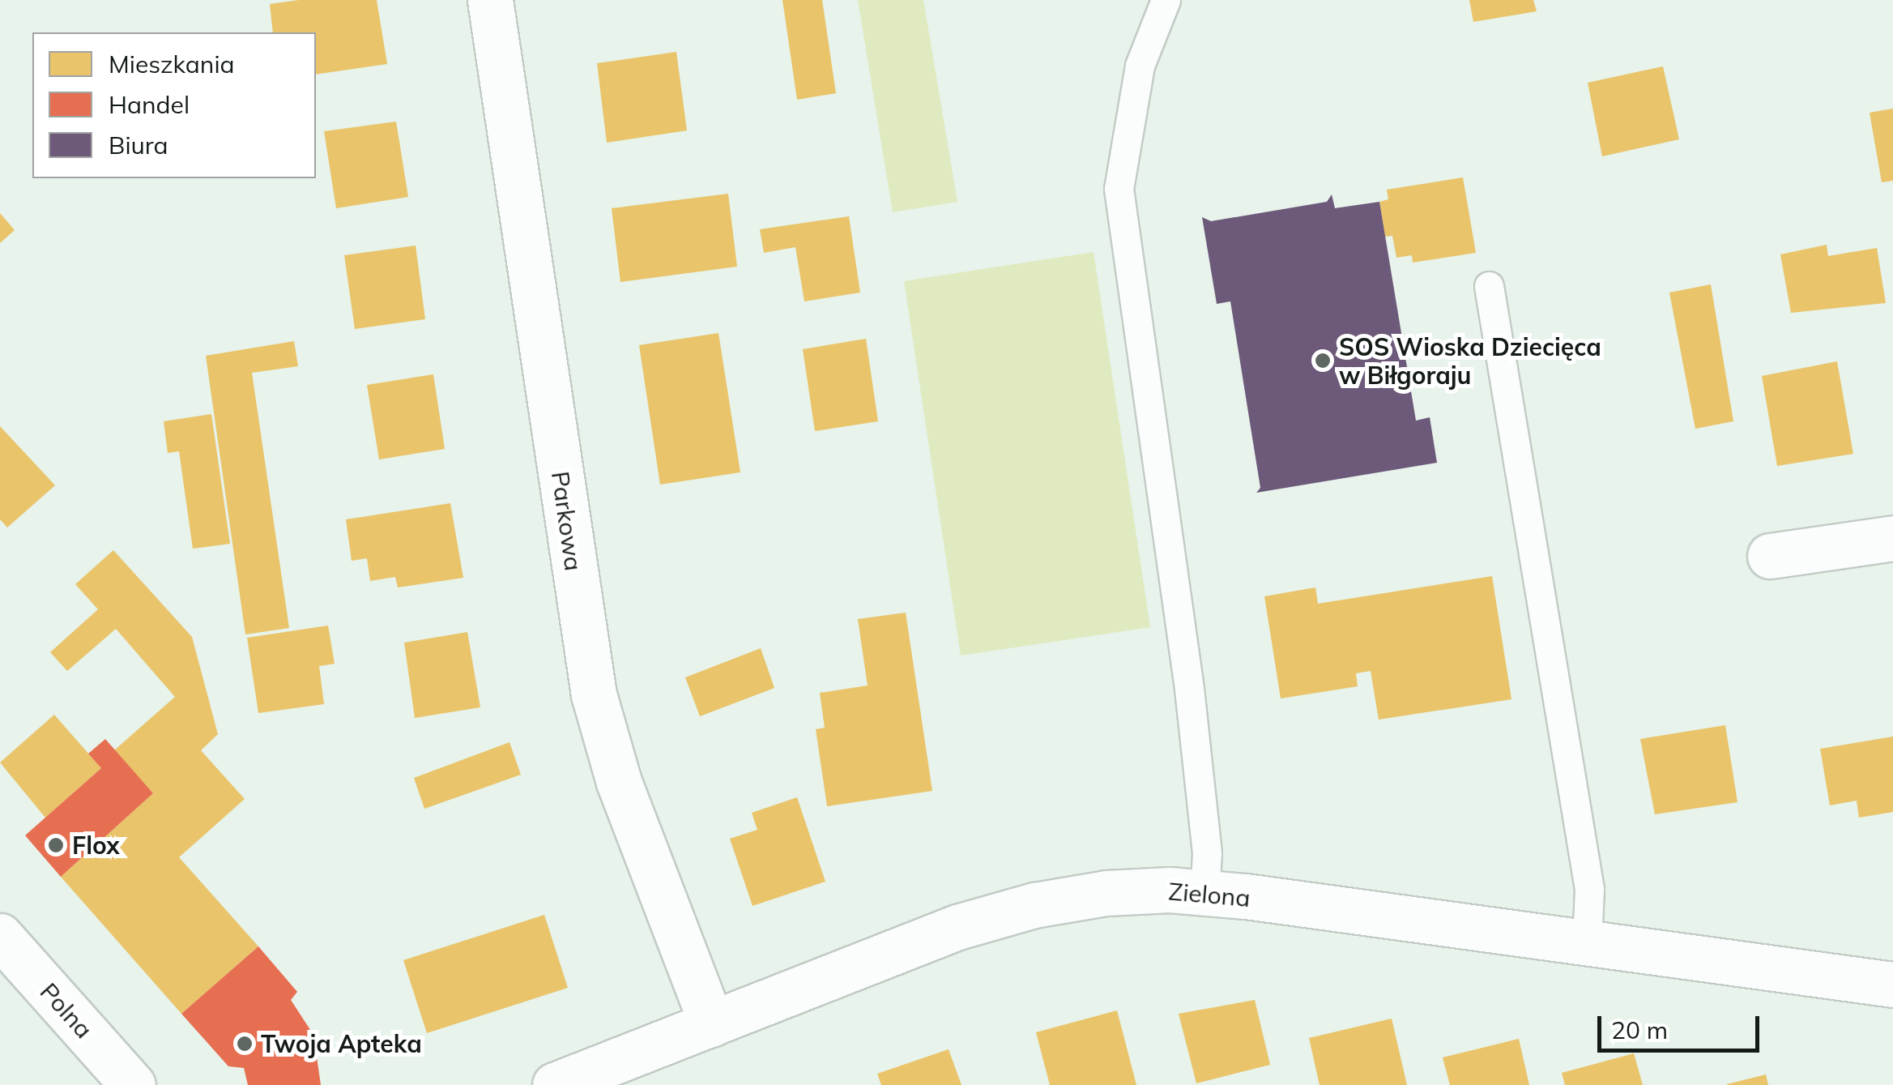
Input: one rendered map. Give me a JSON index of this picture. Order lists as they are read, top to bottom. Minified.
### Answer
{"streets":{"street":["Parkowa","Zielona","Polna"]},"crossings":[["Parkowa","Zielona"]],"places":["SOS Wioska Dziecięca w Biłgoraju","Flox","Twoja Apteka"],"legend":["Mieszkania","Handel","Biura"],"scale_bar":"20 m"}
